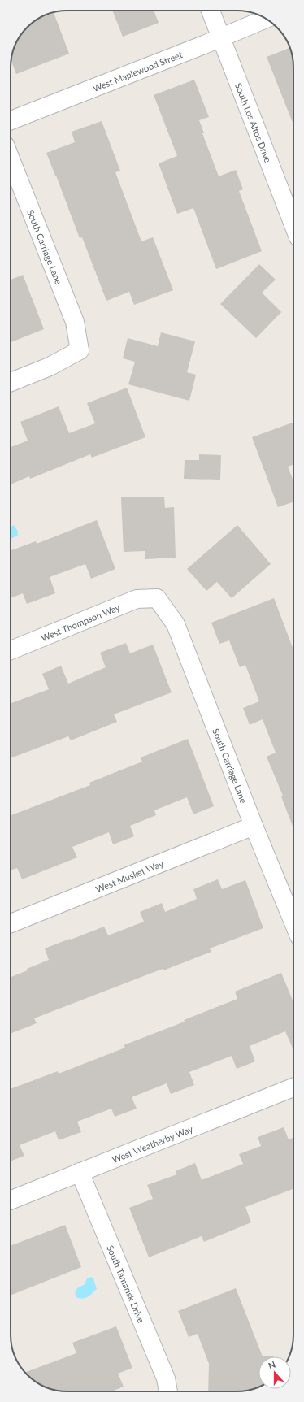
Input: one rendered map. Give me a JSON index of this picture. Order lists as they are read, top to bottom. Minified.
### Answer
{"streets":{"street":["West Maplewood Street","South Los Altos Drive","South Carriage Lane","West Thompson Way","West Musket Way","West Weatherby Way","South Tamarisk Drive"]},"crossings":[["West Maplewood Street","South Los Altos Drive"],["South Carriage Lane","West Thompson Way"],["South Carriage Lane","West Musket Way"],["West Weatherby Way","South Tamarisk Drive"]],"north":"top"}
